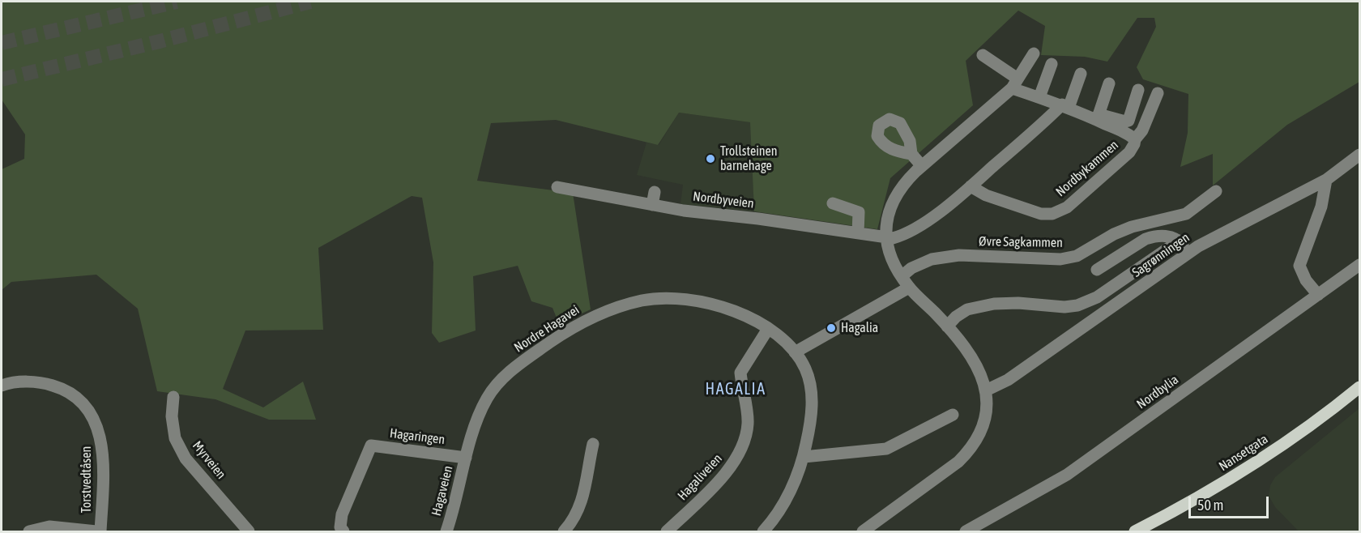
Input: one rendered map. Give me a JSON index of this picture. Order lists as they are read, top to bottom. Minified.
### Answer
{"streets":{"main road":["Nansetgata"],"street":["Nordbykammen","Nordbyveien","Øvre Sagkammen","Sagrønningen","Nordre Hagavei","Nordbylia","Hagaringen","Myrveien","Hagaliveien","Torstvedtåsen","Hagaveien"]},"crossings":[["Nordre Hagavei","Hagaringen"],["Nordre Hagavei","Hagaliveien"],["Nordre Hagavei","Hagaveien"],["Hagaringen","Hagaveien"]],"districts":["HAGALIA"],"places":["Trollsteinen barnehage","Hagalia"],"scale_bar":"50 m"}
